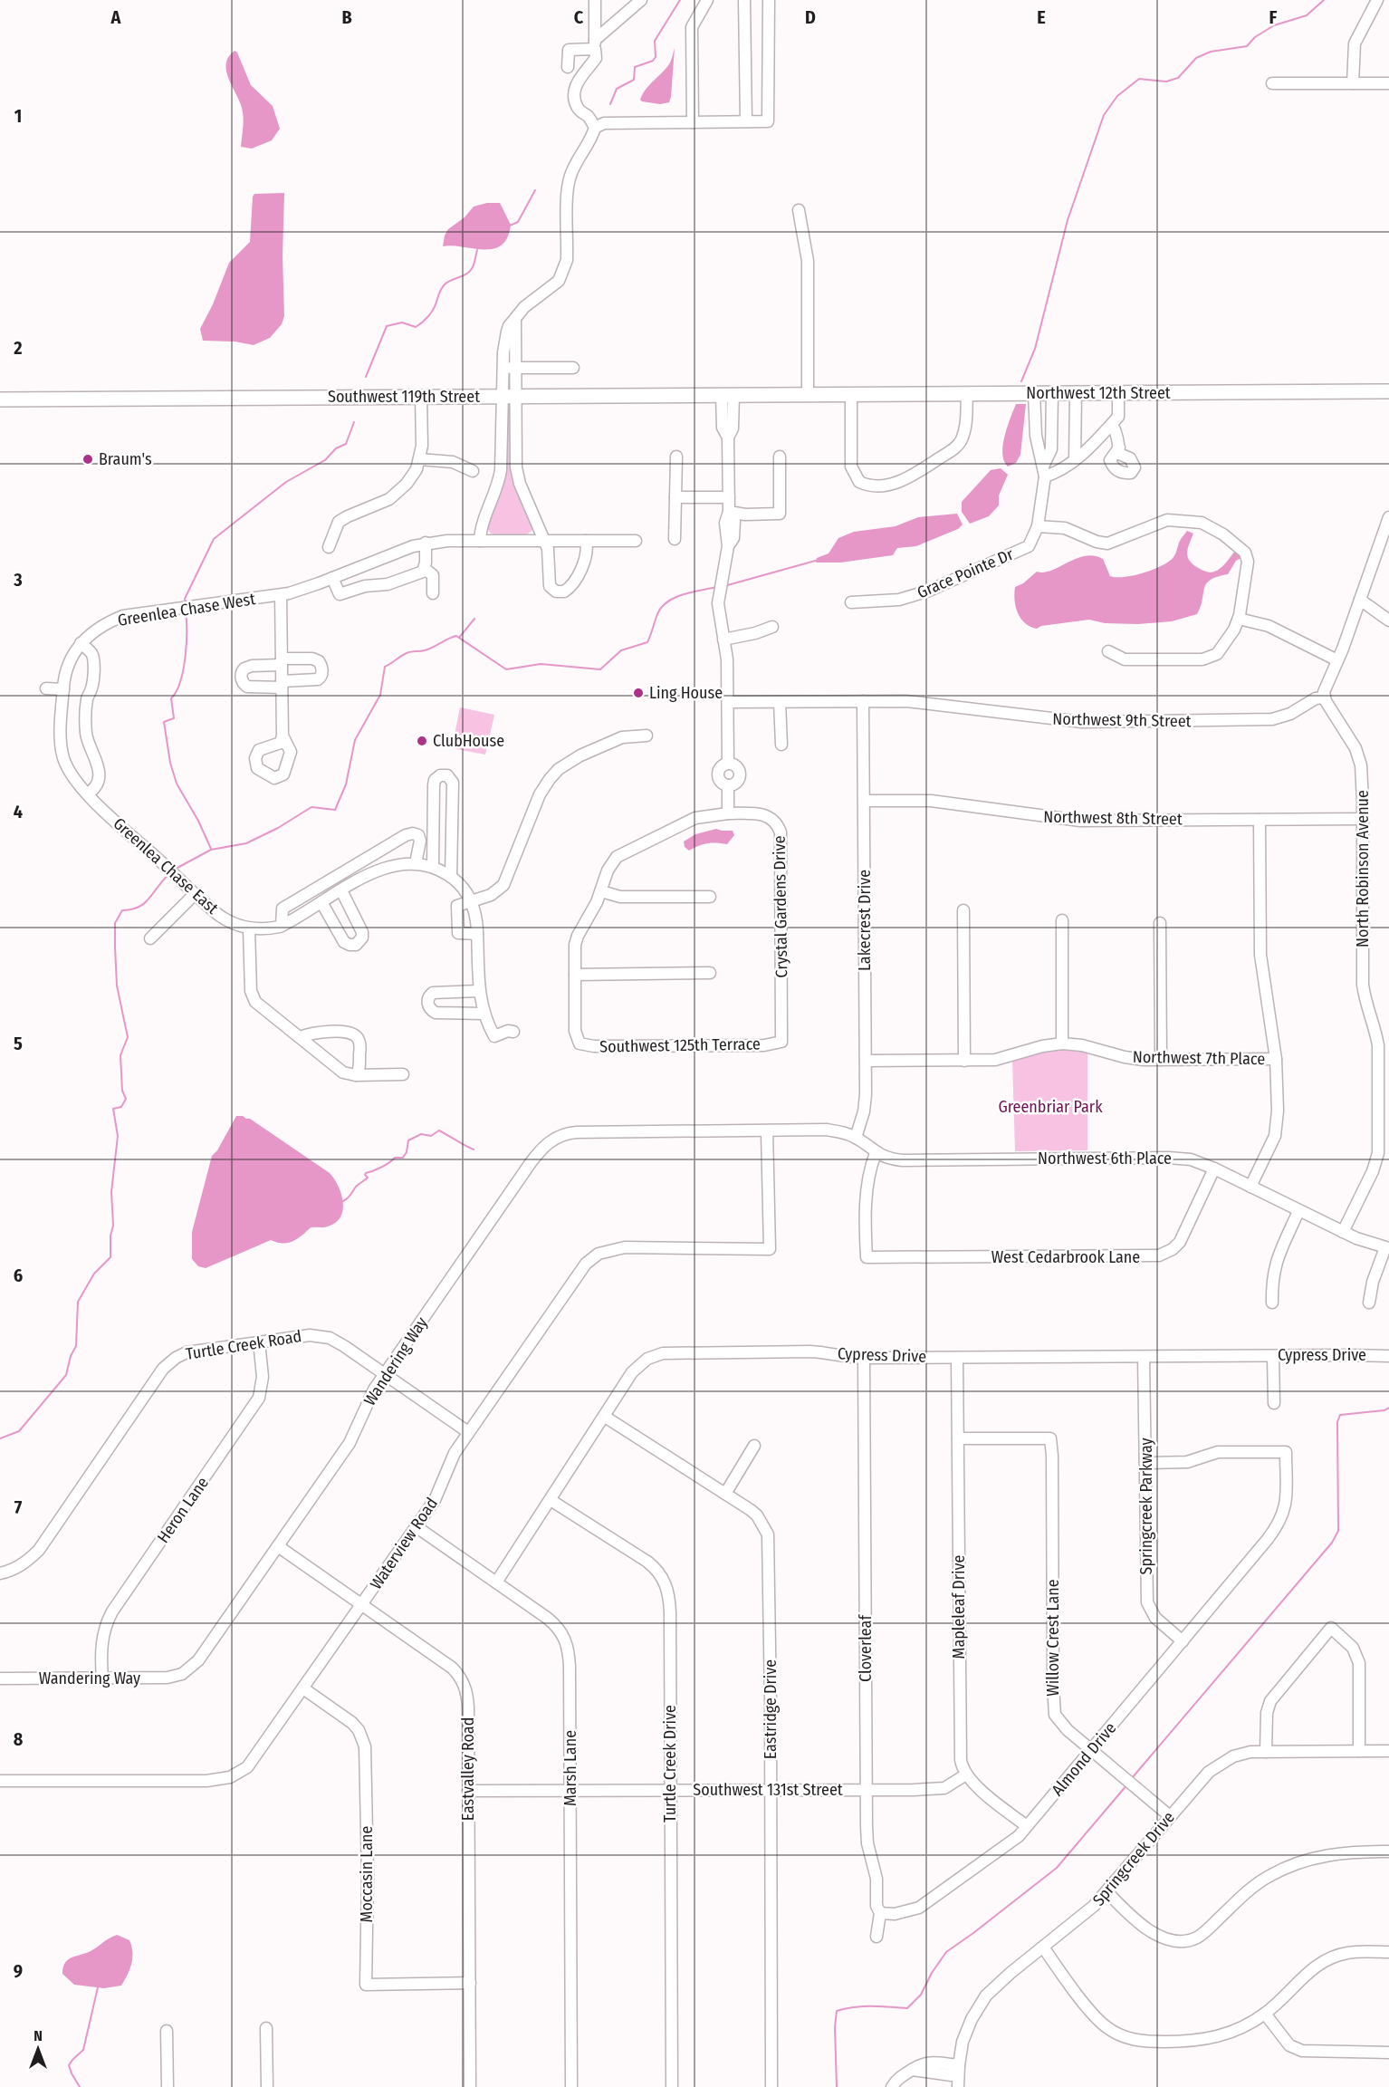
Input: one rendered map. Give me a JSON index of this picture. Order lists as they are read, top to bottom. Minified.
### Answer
{"streets":{"main road":["Northwest 12th Street","Southwest 119th Street"],"street":["Grace Pointe Dr","Greenlea Chase West","Northwest 9th Street","Northwest 8th Street","Greenlea Chase East","North Robinson Avenue","Crystal Gardens Drive","Lakecrest Drive","Southwest 125th Terrace","Northwest 7th Place","Northwest 6th Place","West Cedarbrook Lane","Turtle Creek Road","Cypress Drive","Wandering Way","Springcreek Parkway","Heron Lane","Waterview Road","Mapleleaf Drive","Willow Crest Lane","Cloverleaf","Eastridge Drive","Almond Drive","Turtle Creek Drive","Marsh Lane","Eastvalley Road","Southwest 131st Street","Springcreek Drive","Moccasin Lane"]},"crossings":[["Northwest 12th Street","Southwest 119th Street"],["Greenlea Chase West","Greenlea Chase East"],["Northwest 9th Street","North Robinson Avenue"],["Northwest 9th Street","Lakecrest Drive"],["Northwest 8th Street","North Robinson Avenue"],["Northwest 8th Street","Lakecrest Drive"],["North Robinson Avenue","Northwest 6th Place"],["Crystal Gardens Drive","Southwest 125th Terrace"],["Lakecrest Drive","Northwest 7th Place"],["Lakecrest Drive","Northwest 6th Place"],["Northwest 6th Place","West Cedarbrook Lane"],["Northwest 6th Place","Wandering Way"],["Turtle Creek Road","Wandering Way"],["Turtle Creek Road","Heron Lane"],["Turtle Creek Road","Waterview Road"],["Cypress Drive","Springcreek Parkway"],["Cypress Drive","Mapleleaf Drive"],["Cypress Drive","Cloverleaf"],["Cypress Drive","Eastridge Drive"],["Cypress Drive","Turtle Creek Drive"],["Cypress Drive","Marsh Lane"],["Wandering Way","Heron Lane"],["Wandering Way","Waterview Road"],["Wandering Way","Eastvalley Road"],["Springcreek Parkway","Almond Drive"],["Waterview Road","Marsh Lane"],["Waterview Road","Eastvalley Road"],["Waterview Road","Moccasin Lane"],["Mapleleaf Drive","Willow Crest Lane"],["Mapleleaf Drive","Southwest 131st Street"],["Willow Crest Lane","Almond Drive"],["Willow Crest Lane","Springcreek Drive"],["Cloverleaf","Almond Drive"],["Cloverleaf","Southwest 131st Street"],["Eastridge Drive","Southwest 131st Street"],["Turtle Creek Drive","Southwest 131st Street"],["Marsh Lane","Southwest 131st Street"],["Eastvalley Road","Southwest 131st Street"],["Eastvalley Road","Moccasin Lane"]],"parks":["Greenbriar Park"],"places":["Braum's","Ling House","ClubHouse"],"north":"top","grid":{"columns":["A","B","C","D","E","F"],"rows":["1","2","3","4","5","6","7","8","9"]}}
